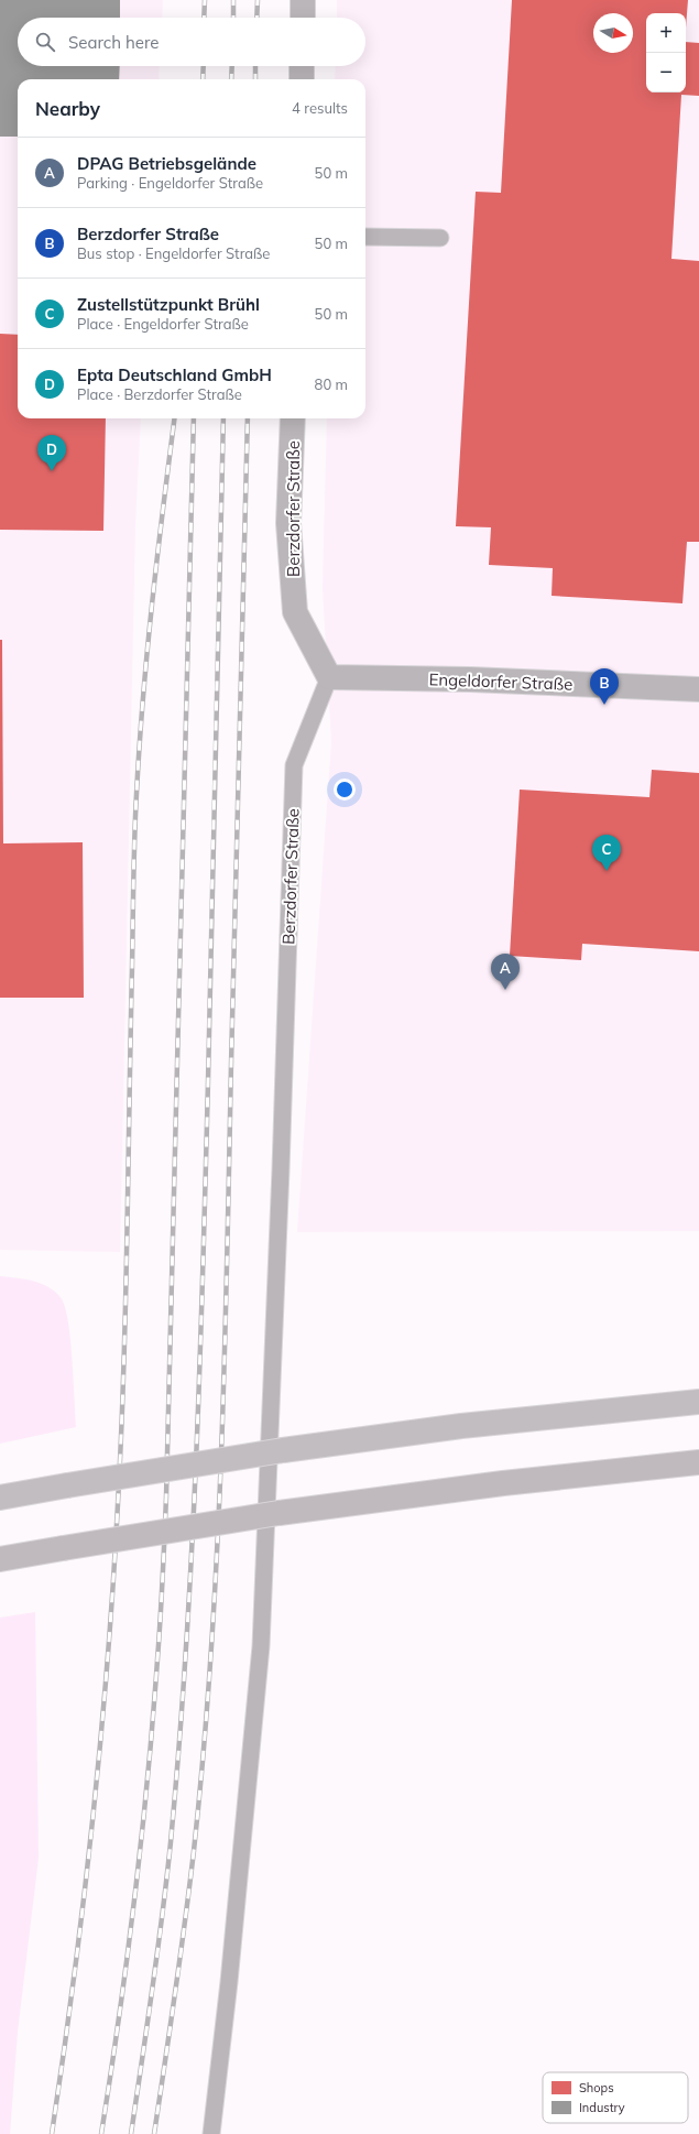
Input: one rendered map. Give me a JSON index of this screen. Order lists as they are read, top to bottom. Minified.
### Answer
{"streets":{"street":["Berzdorfer Straße","Engeldorfer Straße"]},"crossings":[["Berzdorfer Straße","Engeldorfer Straße"]],"legend":["Shops","Industry"],"north":"right","page":{"map_buttons":["+","−"],"search":"Search here","heading":["Nearby","4 results"],"list":[{"mark":"A","name":"DPAG Betriebsgelände","note":"Parking · Engeldorfer Straße","value":"50 m"},{"mark":"B","name":"Berzdorfer Straße","note":"Bus stop · Engeldorfer Straße","value":"50 m"},{"mark":"C","name":"Zustellstützpunkt Brühl","note":"Place · Engeldorfer Straße","value":"50 m"},{"mark":"D","name":"Epta Deutschland GmbH","note":"Place · Berzdorfer Straße","value":"80 m"}],"pins":["D","B","C","A"]}}
